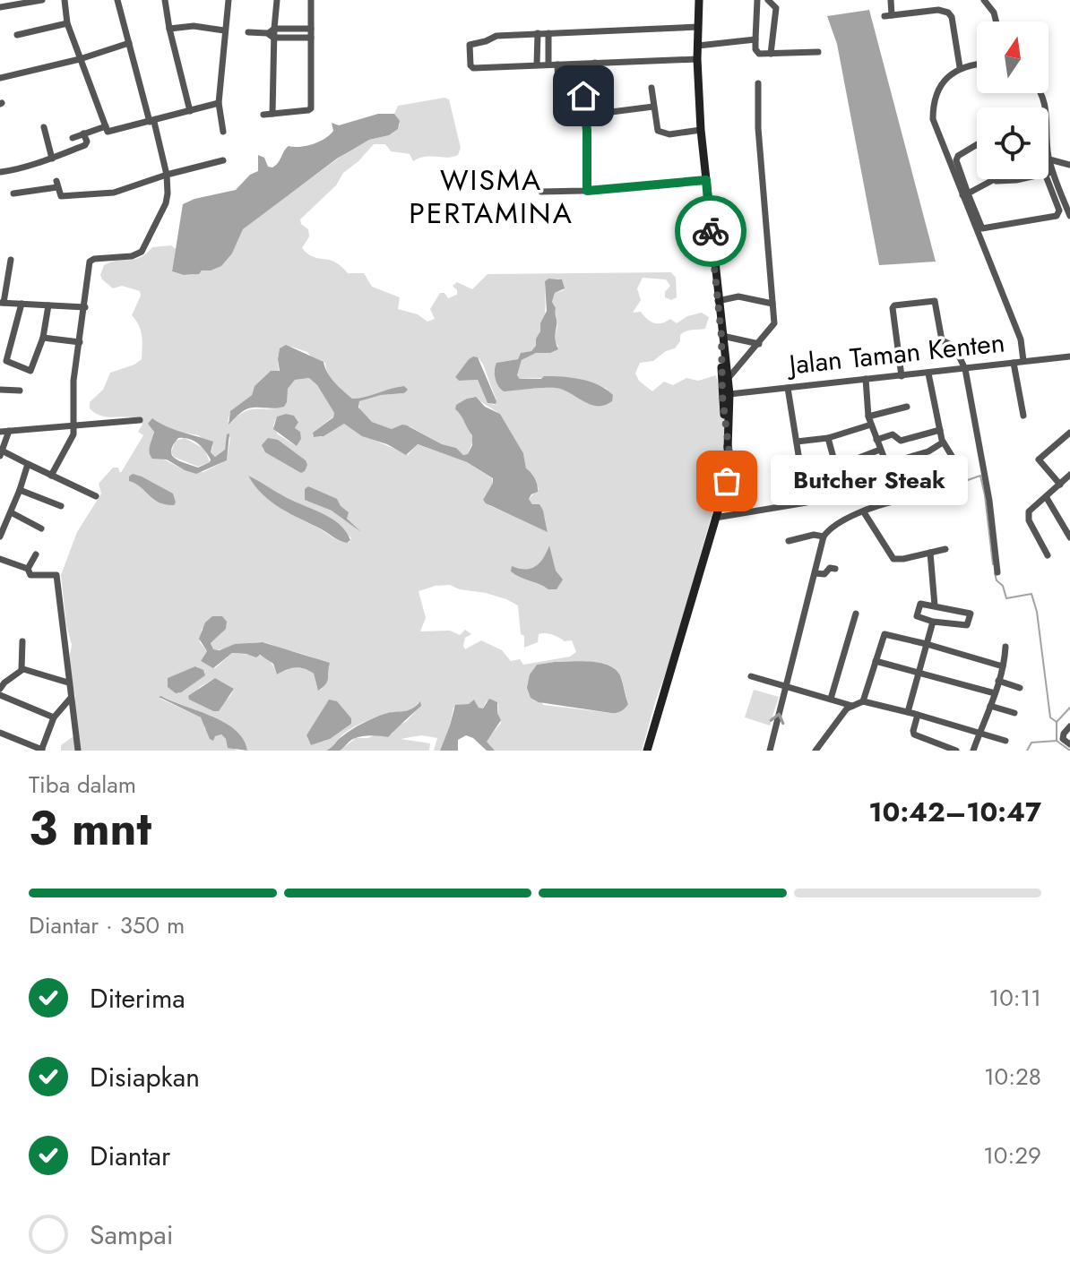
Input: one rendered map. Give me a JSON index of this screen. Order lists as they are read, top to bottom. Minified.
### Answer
{"streets":{"street":["Jalan Taman Kenten"]},"districts":["WISMA PERTAMINA"],"places":["Butcher Steak"],"north":"top","page":{"bubble":"Butcher Steak","heading":["3 mnt","Tiba dalam","10:42–10:47"],"bar":"Diantar · 350 m","list":[["Diterima","10:11"],["Disiapkan","10:28"],["Diantar","10:29"],"Sampai"]}}
